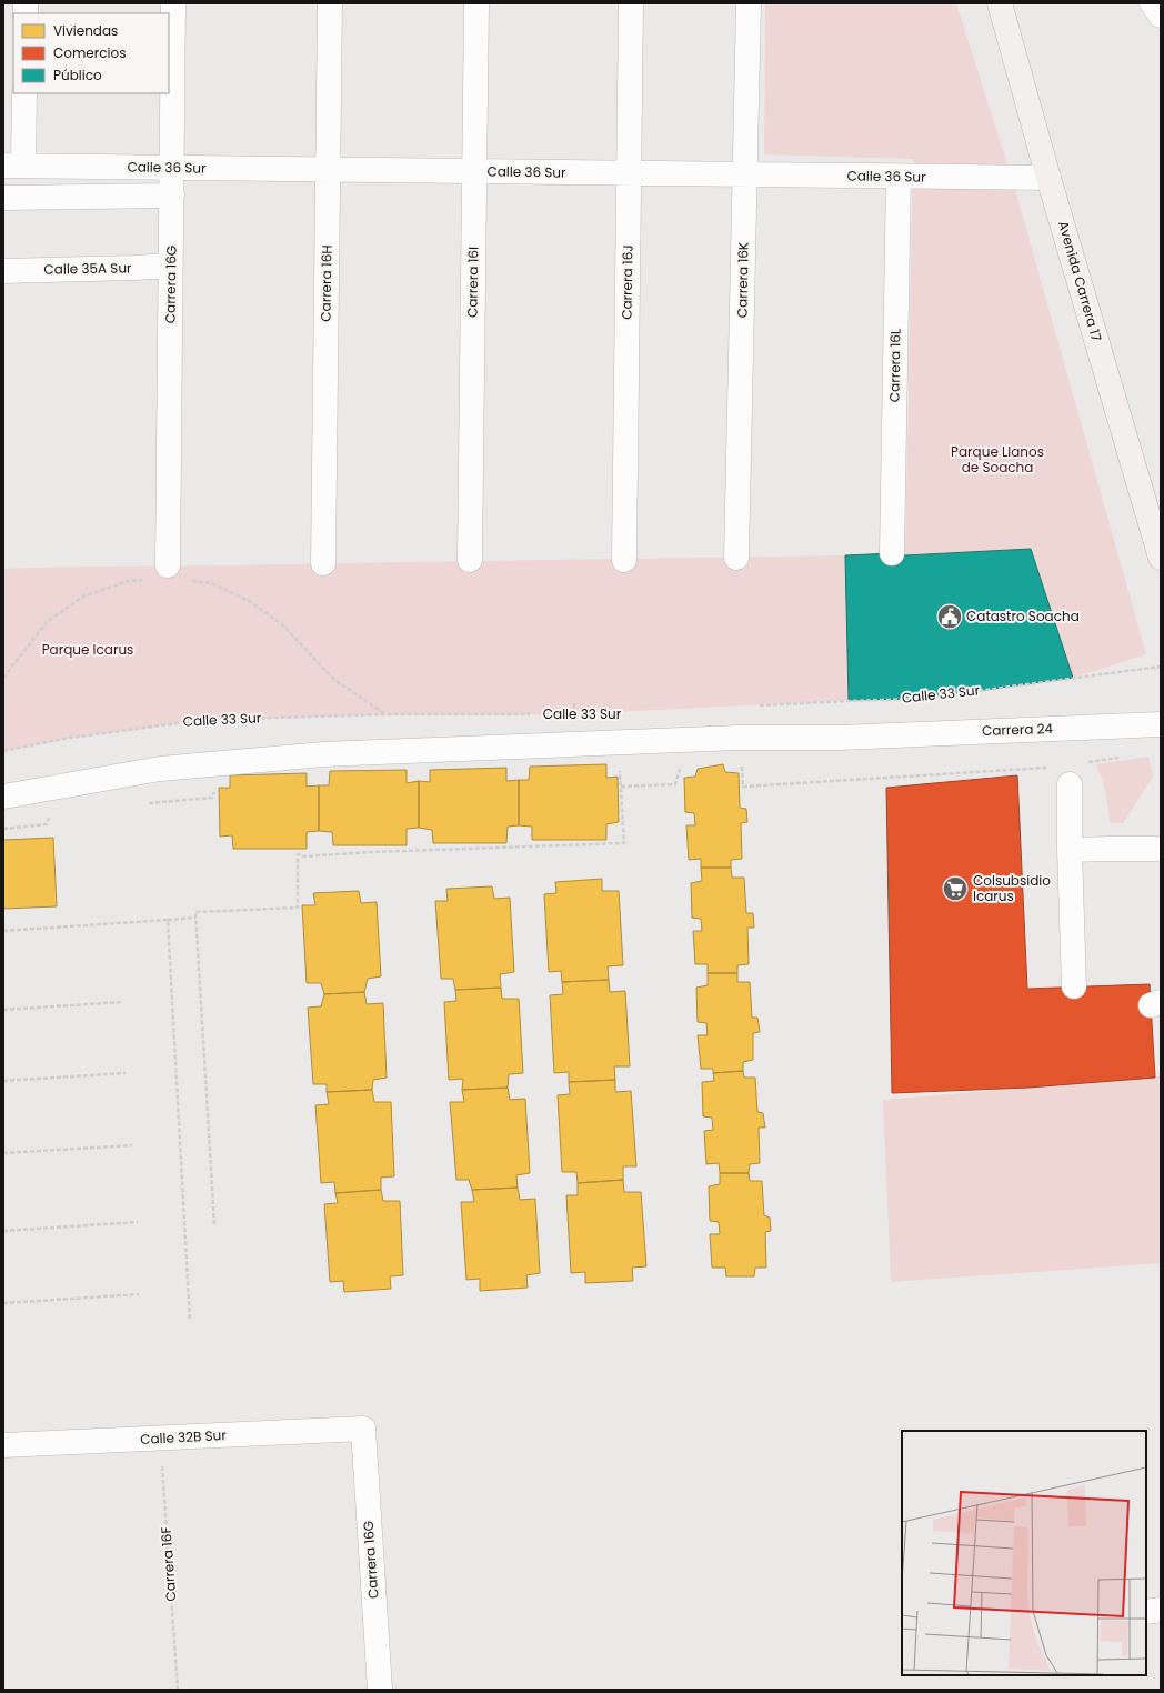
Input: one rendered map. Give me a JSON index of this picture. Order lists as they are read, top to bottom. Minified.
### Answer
{"streets":{"main road":["Avenida Carrera 17"],"street":["Calle 36 Sur","Calle 35A Sur","Carrera 16K","Carrera 16I","Carrera 16J","Carrera 16H","Carrera 16G","Carrera 16L","Carrera 24","Calle 32B Sur"],"path":["Calle 33 Sur","Carrera 16F"]},"crossings":[["Calle 36 Sur","Carrera 16K"],["Calle 36 Sur","Avenida Carrera 17"],["Calle 36 Sur","Carrera 16I"],["Calle 36 Sur","Carrera 16J"],["Calle 36 Sur","Carrera 16H"],["Calle 36 Sur","Carrera 16G"],["Calle 36 Sur","Carrera 16L"],["Calle 35A Sur","Carrera 16G"],["Carrera 16G","Calle 32B Sur"],["Calle 32B Sur","Carrera 16F"]],"parks":["Parque Llanos de Soacha","Parque Icarus"],"places":{"public building":["Catastro Soacha"],"supermarket":["Colsubsidio Icarus"]},"legend":["Viviendas","Comercios","Público"]}
